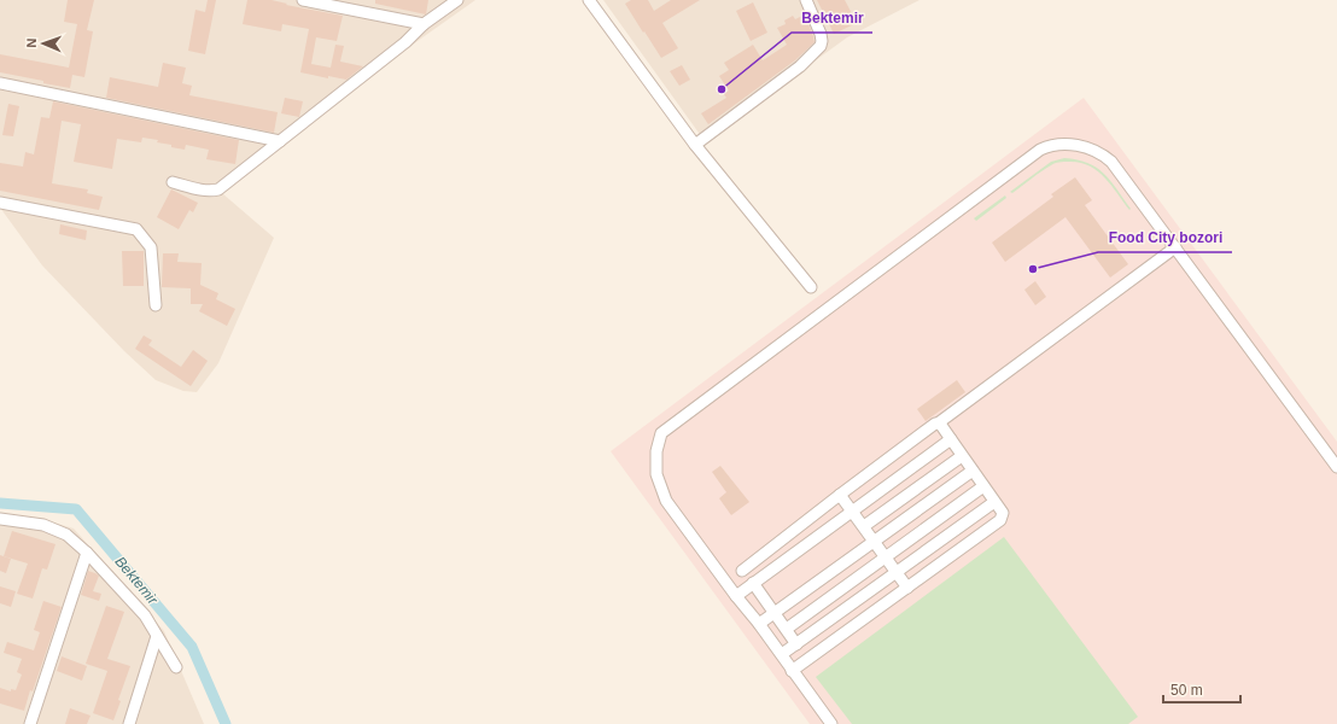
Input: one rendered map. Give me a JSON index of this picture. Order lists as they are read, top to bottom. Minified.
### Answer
{"water":["Bektemir"],"places":["Bektemir","Food City bozori"],"scale_bar":"50 m","north":"left"}
